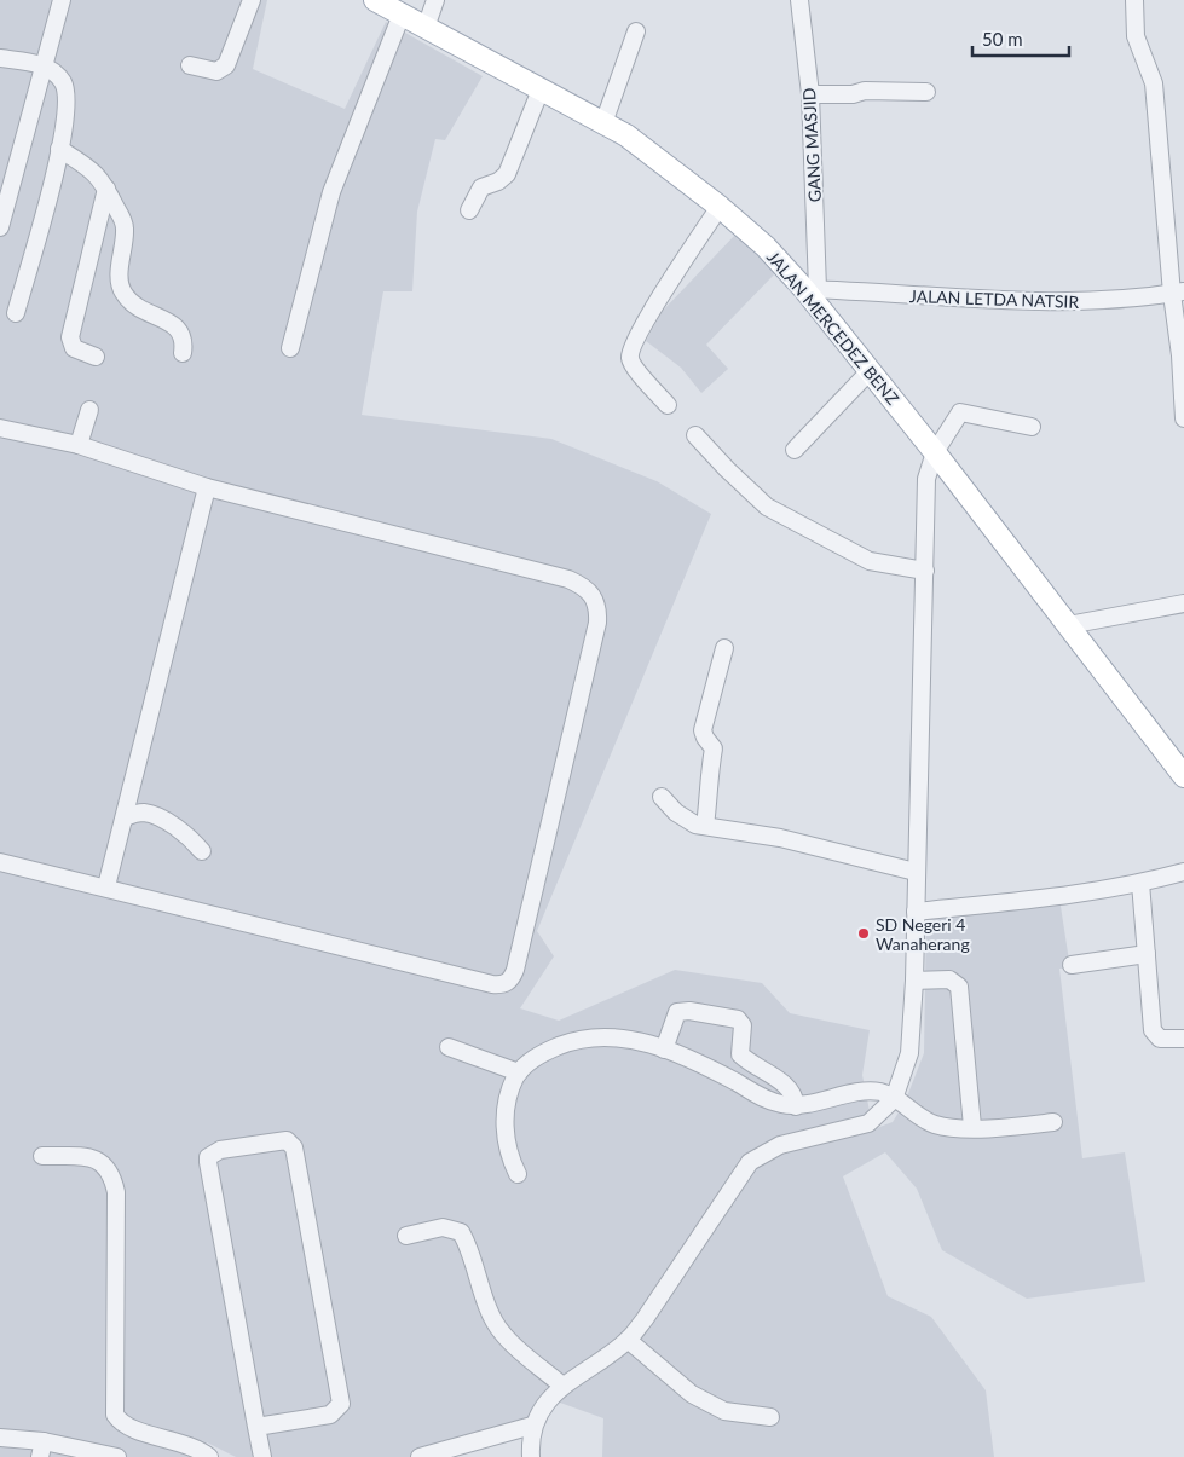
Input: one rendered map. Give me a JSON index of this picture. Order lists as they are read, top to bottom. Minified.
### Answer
{"streets":{"main road":["JALAN MERCEDEZ BENZ"],"street":["GANG MASJID","JALAN LETDA NATSIR"]},"crossings":[["GANG MASJID","JALAN LETDA NATSIR"],["GANG MASJID","JALAN MERCEDEZ BENZ"],["JALAN LETDA NATSIR","JALAN MERCEDEZ BENZ"]],"places":["SD Negeri 4 Wanaherang"],"scale_bar":"50 m"}
